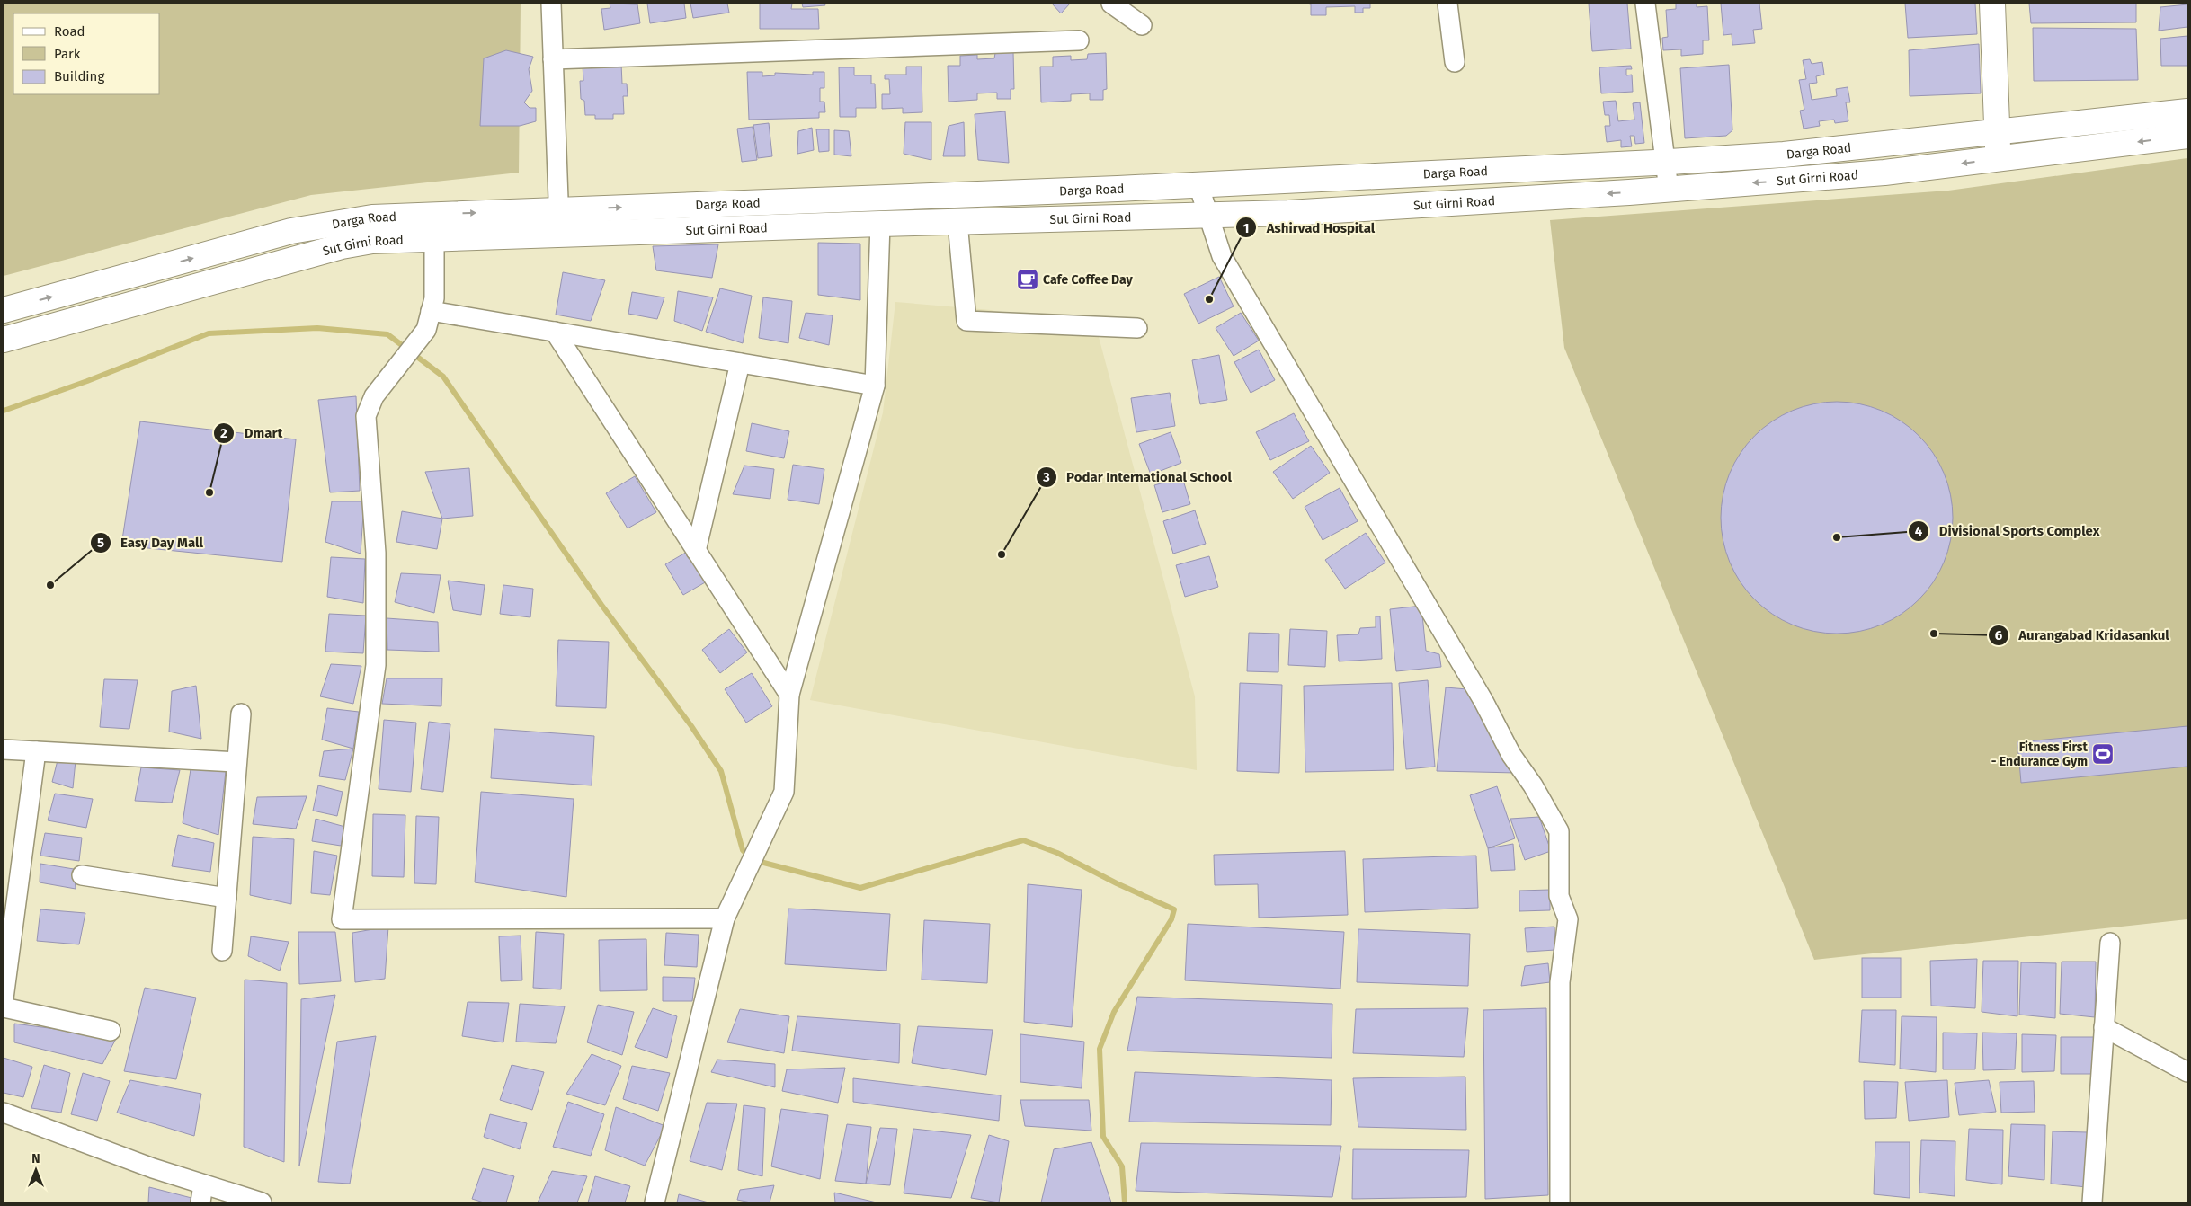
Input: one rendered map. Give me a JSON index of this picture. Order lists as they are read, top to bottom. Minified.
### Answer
{"streets":{"main road":["Darga Road","Sut Girni Road"]},"one_way":["Darga Road","Sut Girni Road"],"places":{"cafe":["Cafe Coffee Day"],"other":["Ashirvad Hospital","Dmart","Divisional Sports Complex","Podar International School","Easy Day Mall","Aurangabad Kridasankul"],"sports":["Fitness First - Endurance Gym"]},"legend":["Road","Park","Building"],"north":"top"}
